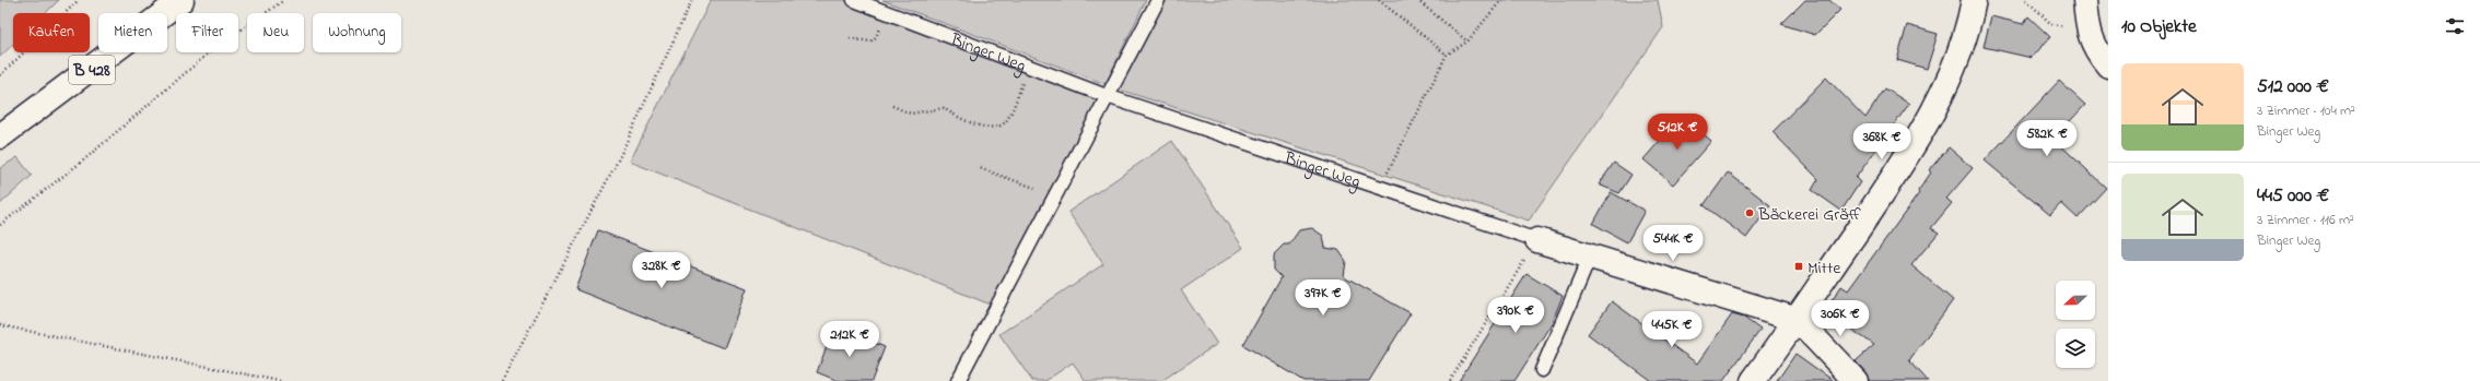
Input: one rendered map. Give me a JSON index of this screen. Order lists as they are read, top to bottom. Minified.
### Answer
{"streets":{"main road":["Binger Weg","B 428"]},"places":{"other":["Bäckerei Gräff"],"transit":["Mitte"]},"north":"left","page":{"heading":"10 Objekte","chip":["Kaufen","Mieten","Filter","Neu","Wohnung"],"list":[{"name":"512 000 €","note":"3 Zimmer · 104 m² · Binger Weg"},{"name":"445 000 €","note":"3 Zimmer · 116 m² · Binger Weg"}],"price":["512K €","582K €","368K €","544K €","328K €","397K €","390K €","306K €","445K €","212K €"]}}
